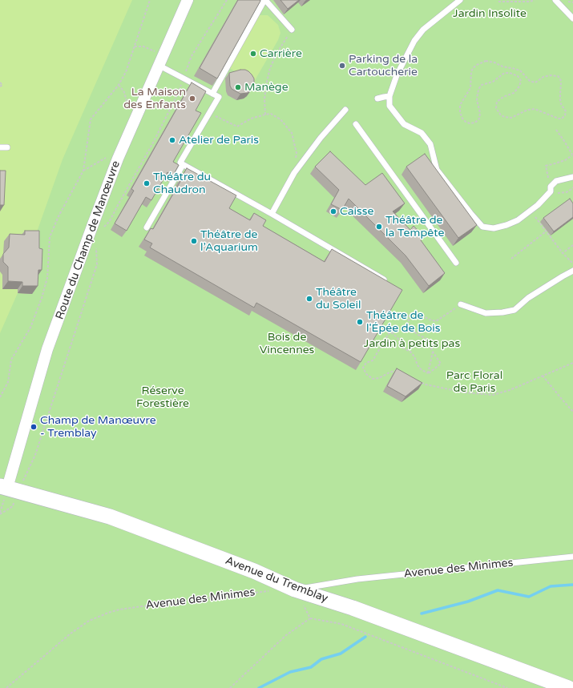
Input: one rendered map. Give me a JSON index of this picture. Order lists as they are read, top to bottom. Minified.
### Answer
{"streets":{"main road":["Avenue du Tremblay"],"street":["Route du Champ de Manœuvre"],"lane":["Avenue des Minimes"]},"crossings":[["Route du Champ de Manœuvre","Avenue du Tremblay"],["Avenue des Minimes","Avenue du Tremblay"]],"parks":["Jardin Insolite","Bois de Vincennes","Jardin à petits pas","Parc Floral de Paris","Réserve Forestière"],"places":["Carrière","Parking de la Cartoucherie","Manège","La Maison des Enfants","Atelier de Paris","Théâtre du Chaudron","Caisse","Théâtre de la Tempête","Théâtre de l’Aquarium","Théâtre du Soleil","Théâtre de l'Épée de Bois","Champ de Manœuvre - Tremblay"]}
